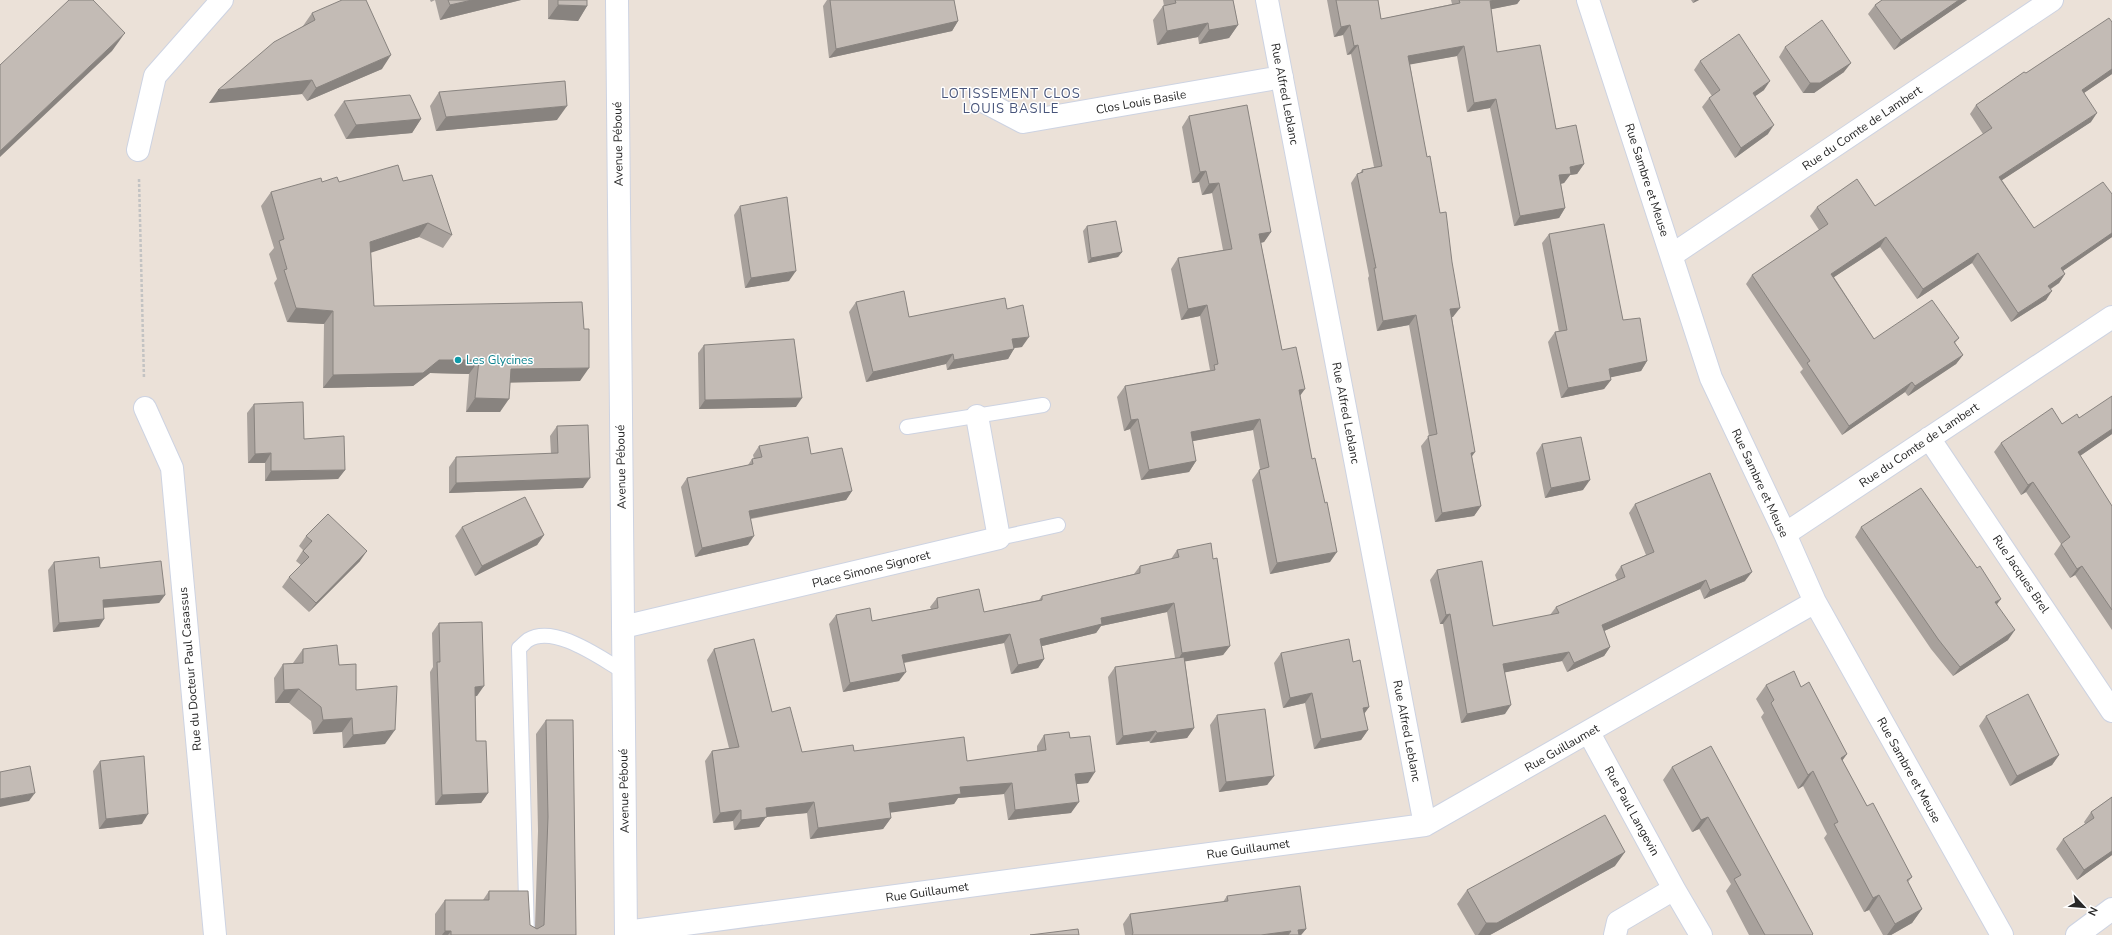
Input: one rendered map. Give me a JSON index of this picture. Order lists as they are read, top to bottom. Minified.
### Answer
{"streets":{"street":["Rue Alfred Leblanc","Clos Louis Basile","Rue du Comte de Lambert","Avenue Péboué","Rue Sambre et Meuse","Place Simone Signoret","Rue Jacques Brel","Rue du Docteur Paul Casassus","Rue Guillaumet","Rue Paul Langevin"]},"crossings":[["Rue Alfred Leblanc","Clos Louis Basile"],["Rue Alfred Leblanc","Rue Guillaumet"],["Rue du Comte de Lambert","Rue Sambre et Meuse"],["Rue du Comte de Lambert","Rue Jacques Brel"],["Avenue Péboué","Place Simone Signoret"],["Avenue Péboué","Rue Guillaumet"],["Rue Sambre et Meuse","Rue Guillaumet"],["Rue Guillaumet","Rue Paul Langevin"]],"districts":["LOTISSEMENT CLOS LOUIS BASILE"],"places":["Les Glycines"],"north":"bottom right"}
